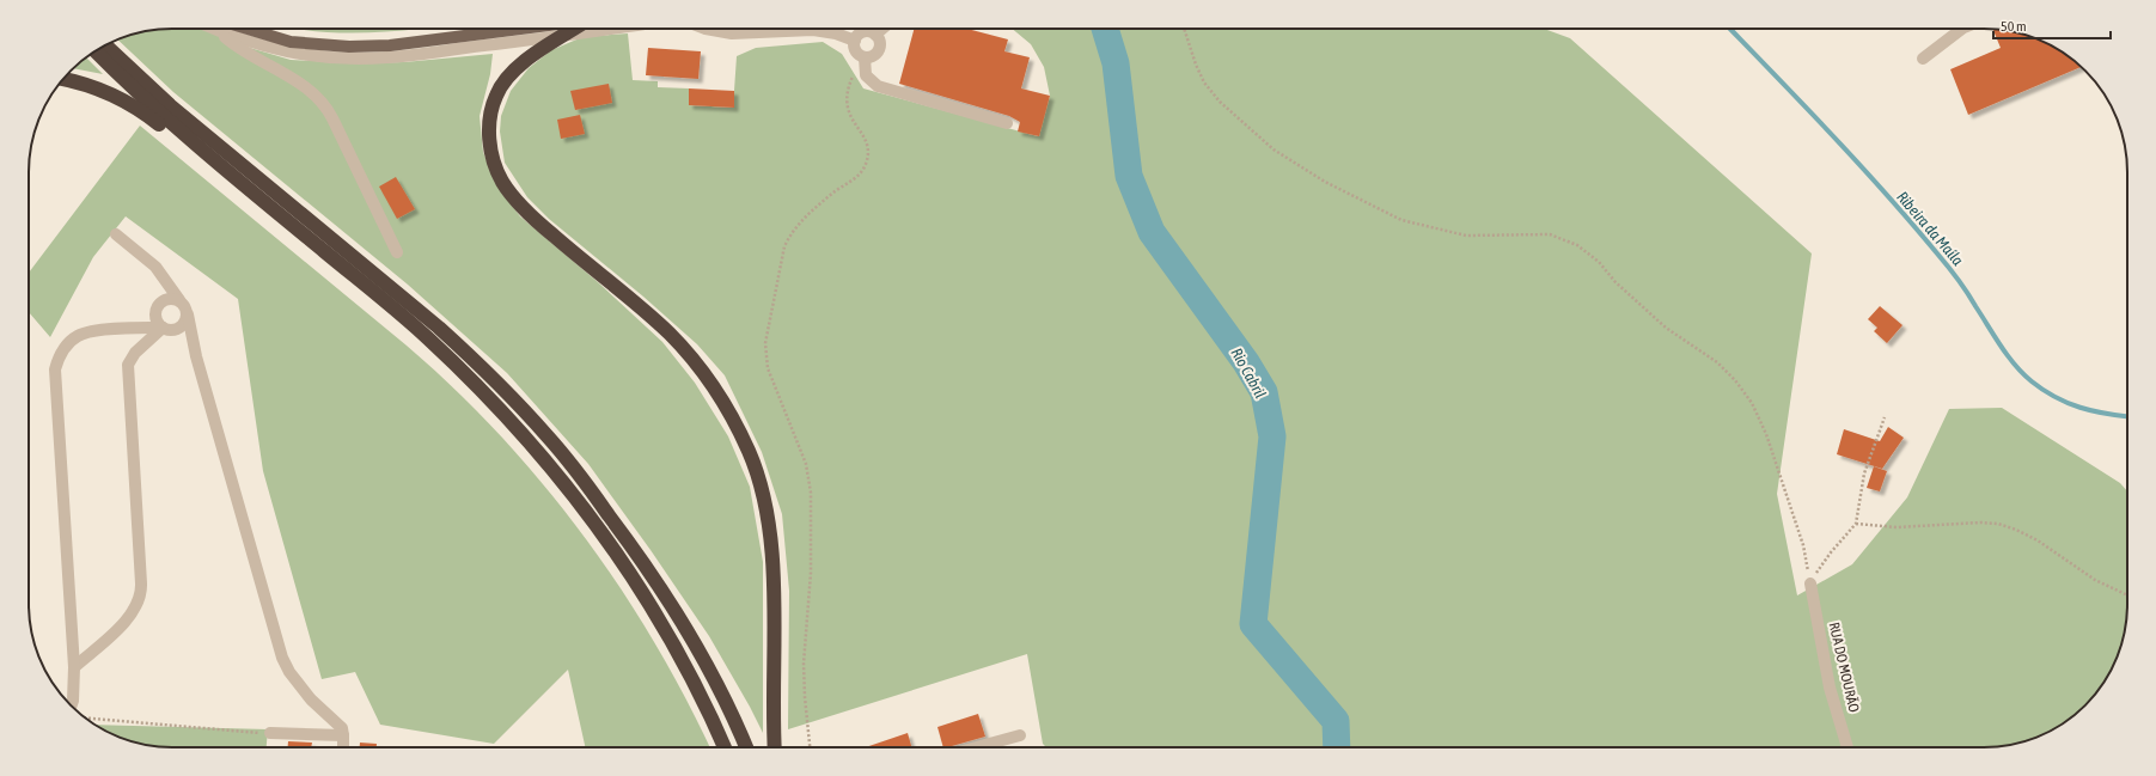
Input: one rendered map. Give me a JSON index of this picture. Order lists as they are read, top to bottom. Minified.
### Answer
{"streets":{"street":["RUA DO MOURÃO"]},"water":["Ribeira da Maíla","Rio Cabril"],"scale_bar":"50 m"}
